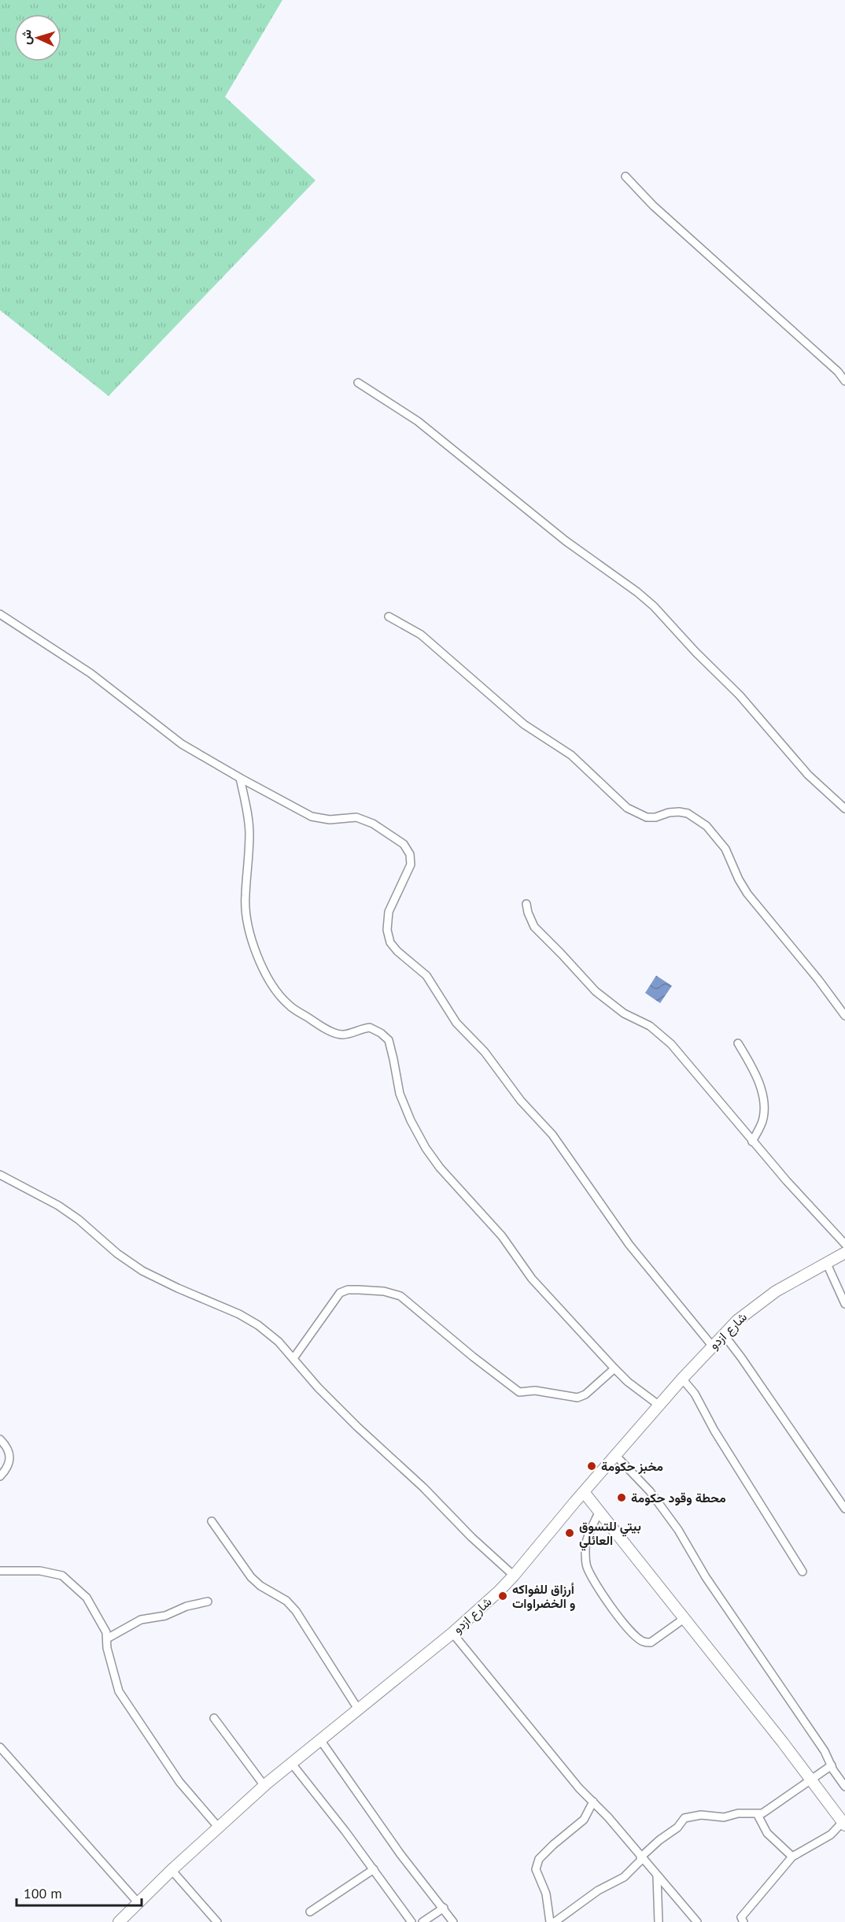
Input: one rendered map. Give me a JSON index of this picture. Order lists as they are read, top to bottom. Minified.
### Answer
{"streets":{"street":["شارع ازدو"]},"places":["مخبز حكومة","محطة وقود حكومة","بيتي للتسوق العائلي","أرزاق للفواكه و الخضراوات"],"scale_bar":"100 m","north":"left"}
